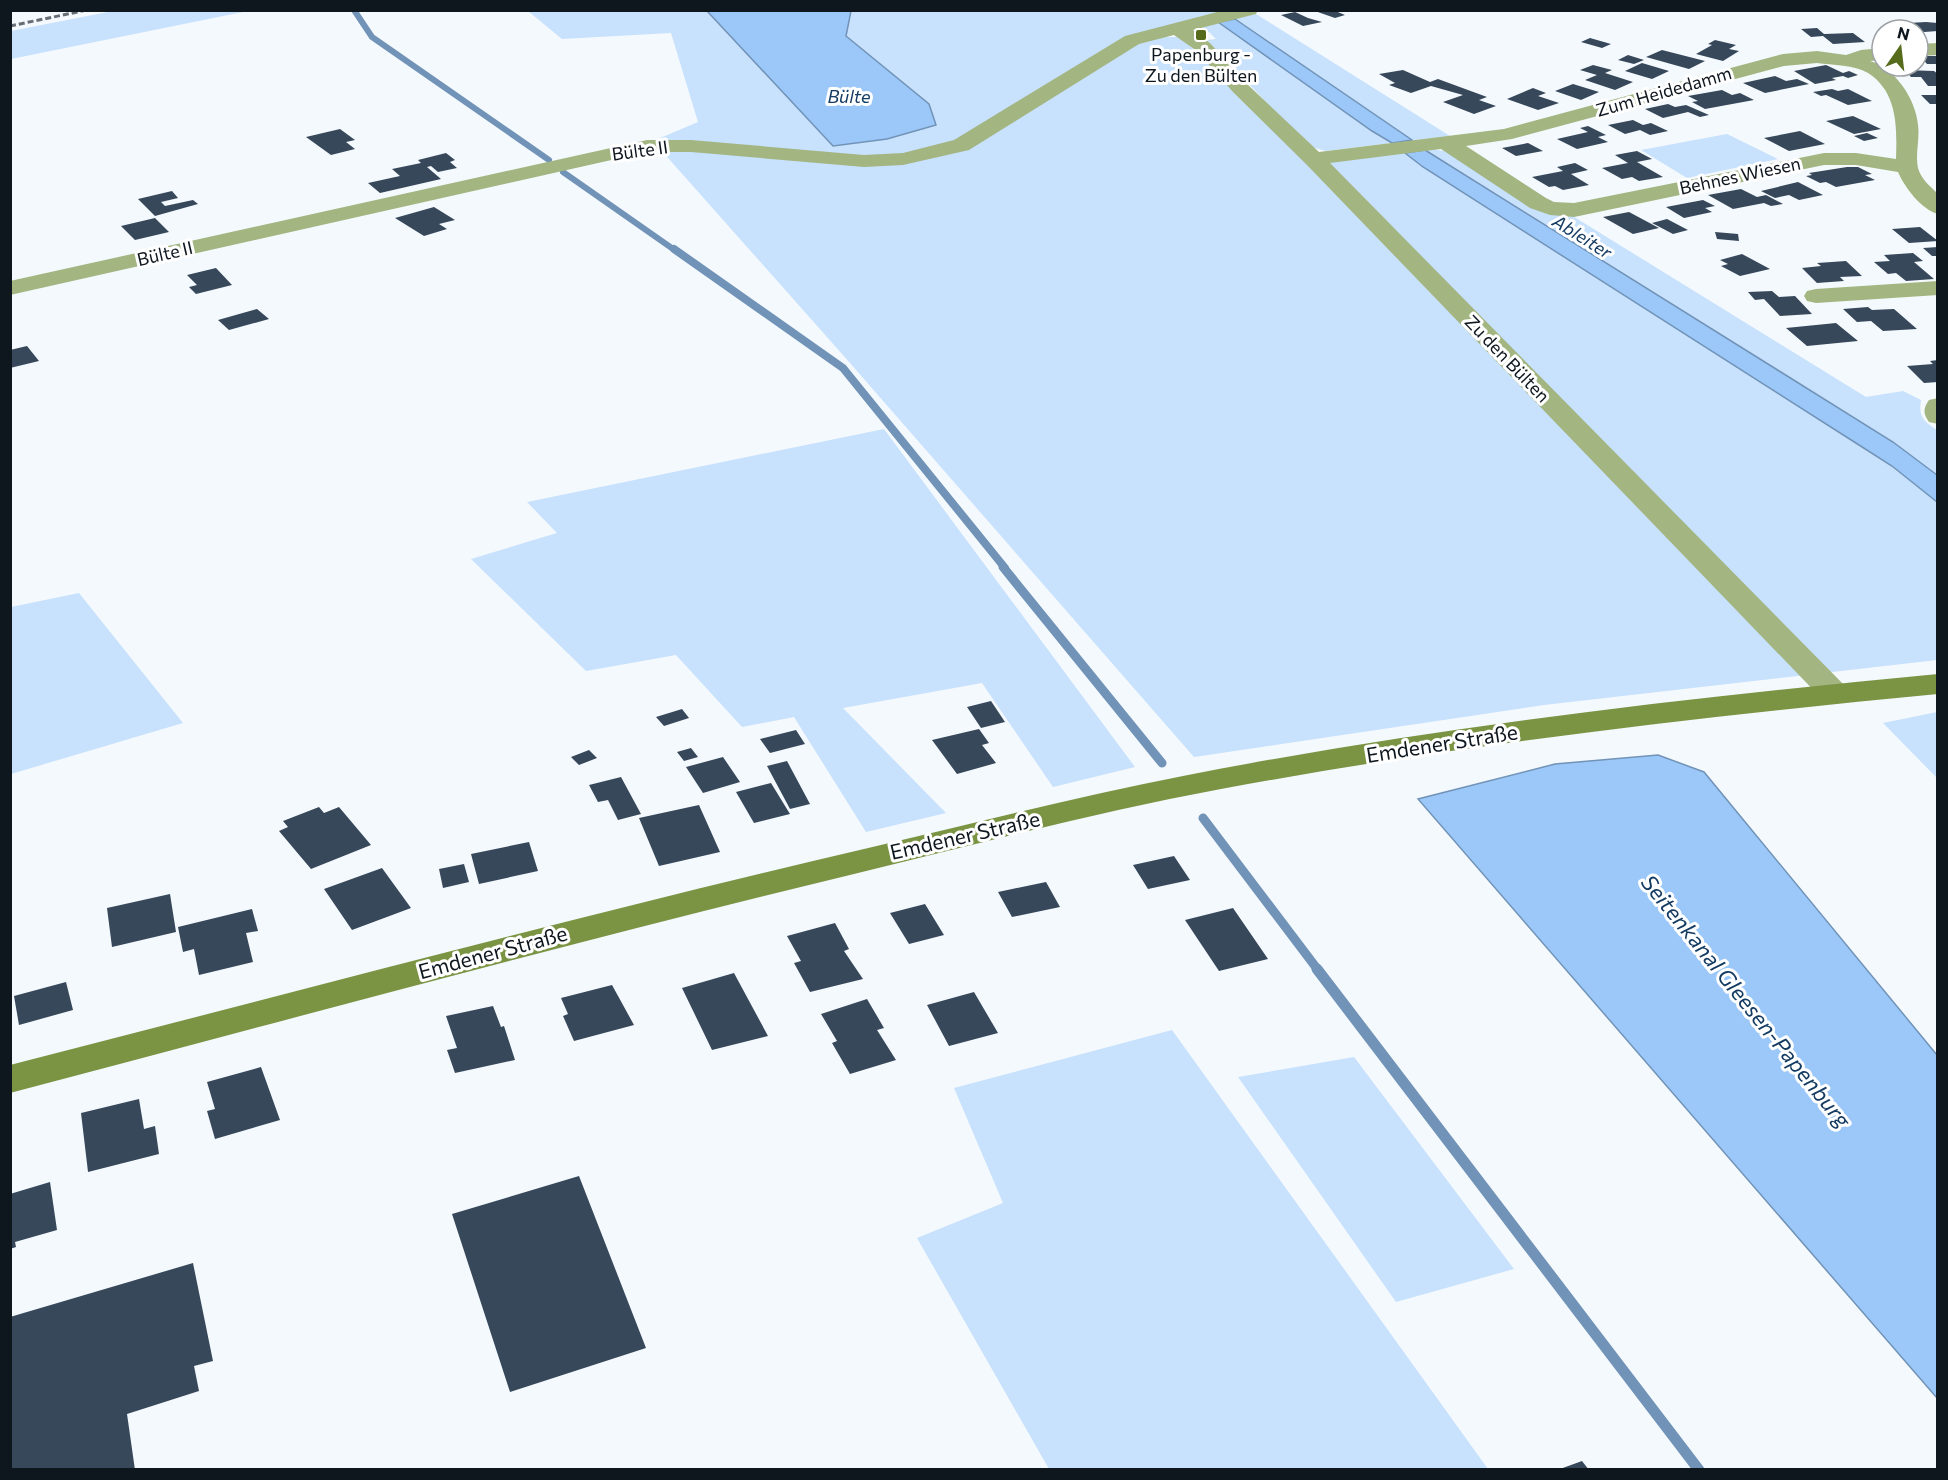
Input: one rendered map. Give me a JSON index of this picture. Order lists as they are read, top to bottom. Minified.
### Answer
{"streets":{"street":["Zum Heidedamm","Bülte II","Behnes Wiesen","Zu den Bülten","Emdener Straße"]},"crossings":[["Zum Heidedamm","Behnes Wiesen"],["Zum Heidedamm","Zu den Bülten"],["Bülte II","Zu den Bülten"],["Zu den Bülten","Emdener Straße"]],"water":["Bülte","Ableiter","Seitenkanal Gleesen-Papenburg"],"places":{"transit":["Papenburg - Zu den Bülten"]},"north":"top"}
